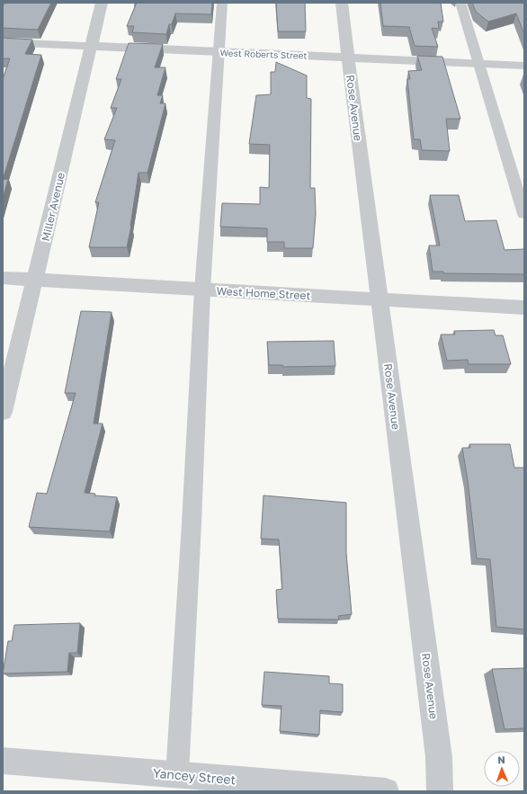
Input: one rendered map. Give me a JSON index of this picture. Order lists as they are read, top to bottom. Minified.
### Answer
{"streets":{"street":["West Roberts Street","Rose Avenue","Miller Avenue","West Home Street","Yancey Street"]},"crossings":[["West Roberts Street","Rose Avenue"],["West Roberts Street","Miller Avenue"],["Rose Avenue","West Home Street"],["Miller Avenue","West Home Street"]],"north":"top"}
